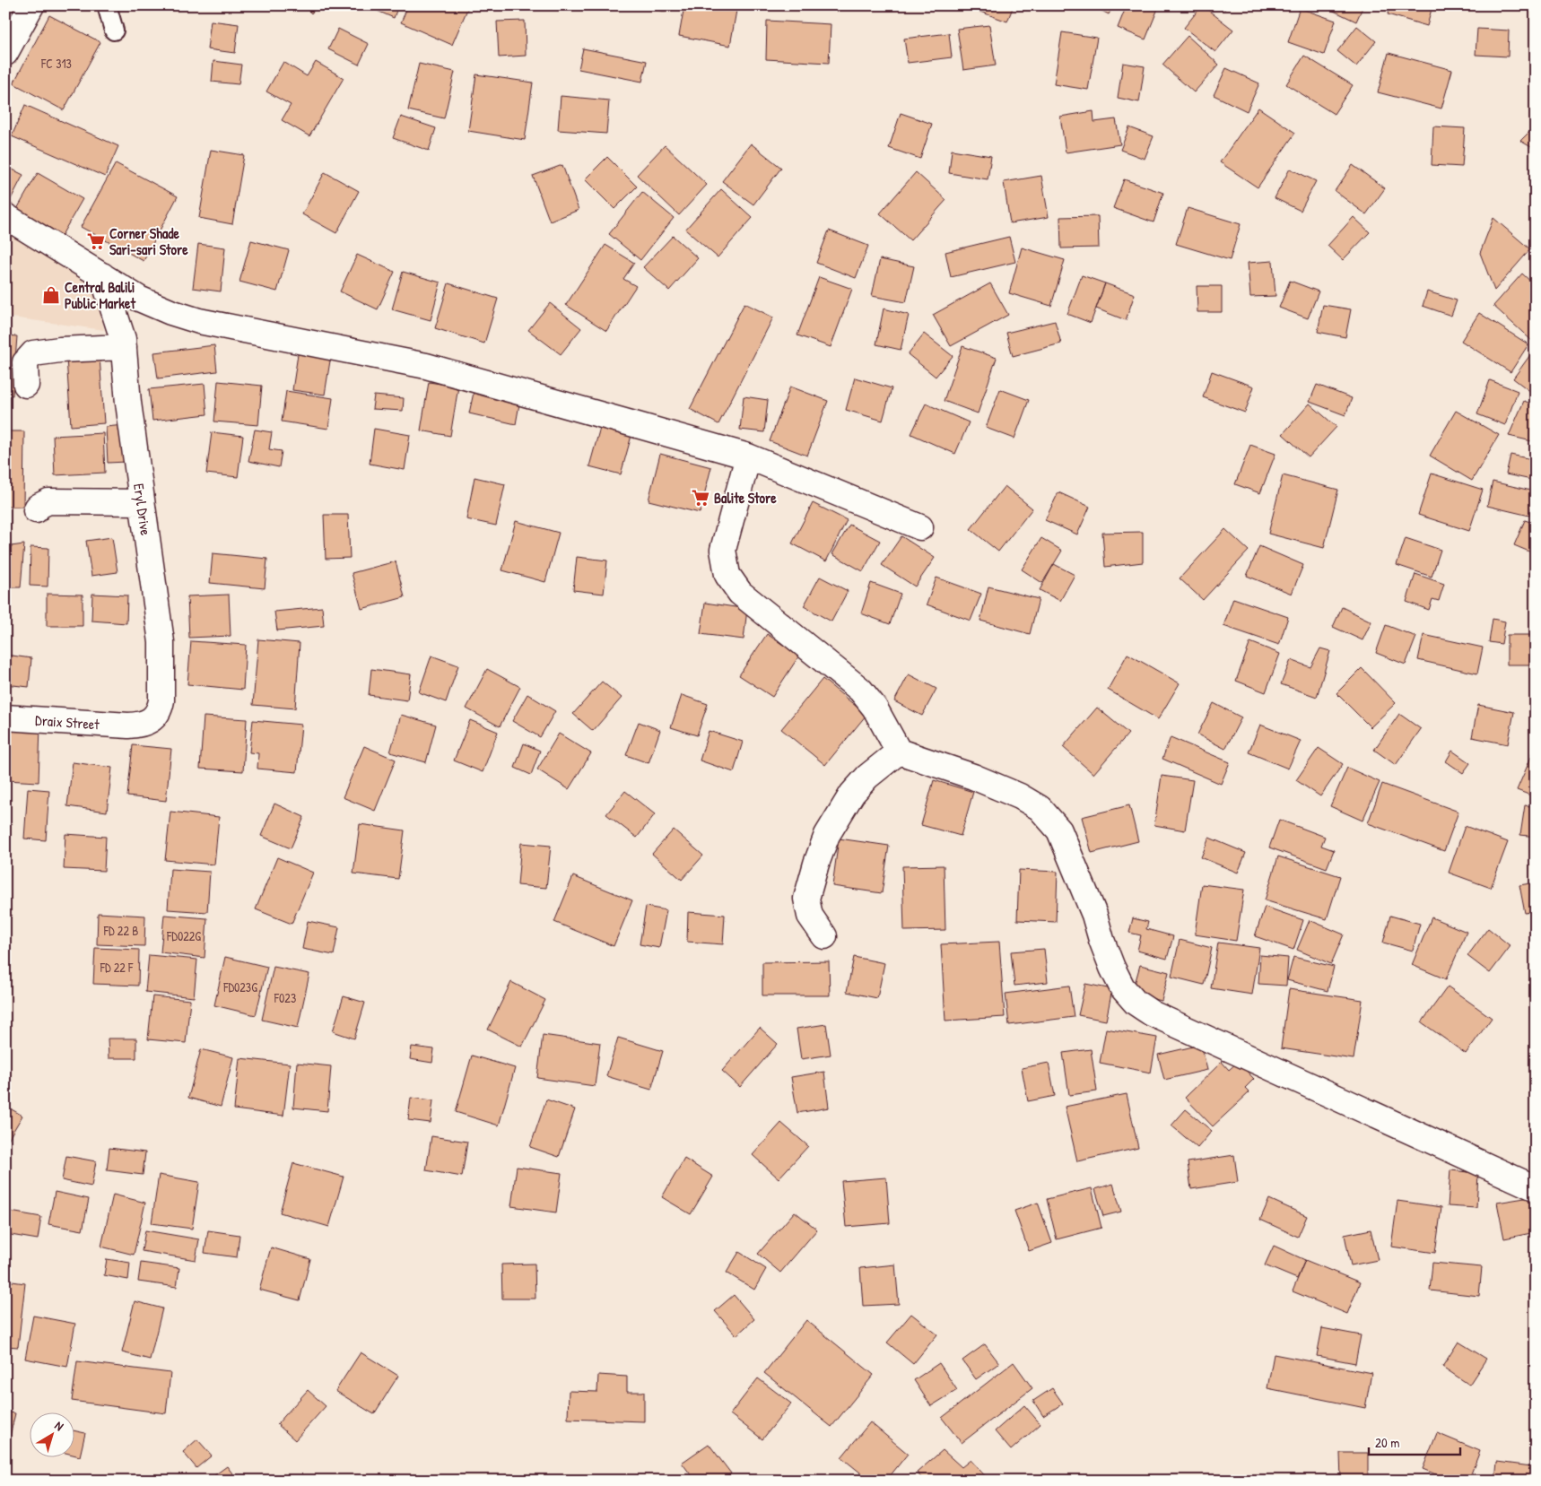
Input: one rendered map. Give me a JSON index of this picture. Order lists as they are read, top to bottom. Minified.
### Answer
{"streets":{"street":["Eryl Drive","Draix Street"]},"crossings":[["Eryl Drive","Draix Street"]],"places":{"supermarket":["Corner Shade Sari-sari Store","Balite Store"],"shop":["Central Balili Public Market"]},"house_numbers":["FC 313","FD 22 B","FD022G","FD 22 F","FD023G","F023"],"scale_bar":"20 m","north":"top right"}
